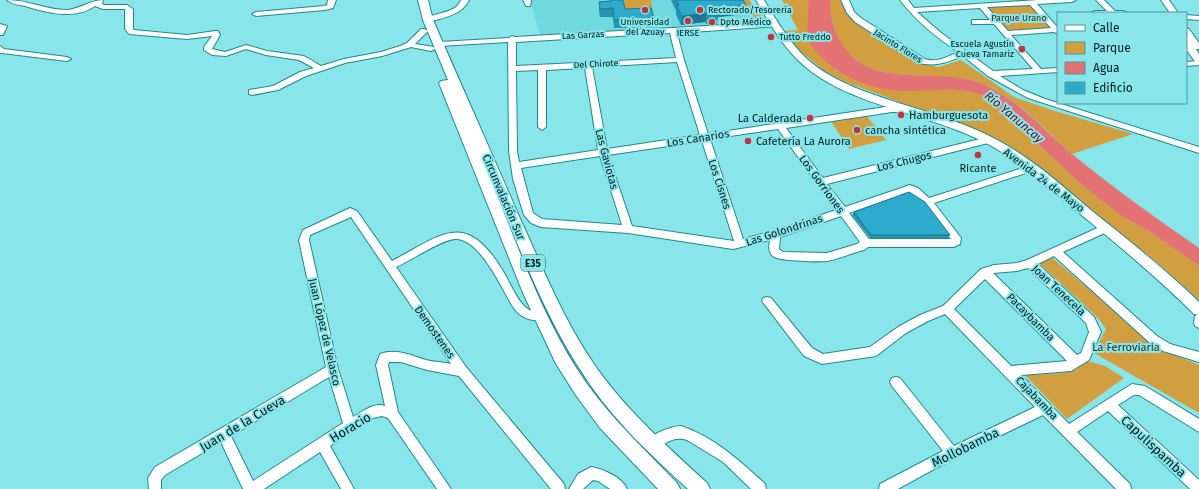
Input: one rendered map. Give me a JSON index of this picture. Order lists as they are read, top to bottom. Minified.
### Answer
{"streets":{"highway":["Circunvalación Sur","E35"],"main road":["Avenida 24 de Mayo"],"street":["Las Garzas","Jacinto Flores","Del Chirote","Los Canarios","Las Gaviotas","Los Chugos","Los Cisnes","Los Gorriones","Las Golondrinas","Joan Tenecela","Pacaybamba","Juan López de Velasco","Demostenes","Cajabamba","Juan de la Cueva","Horacio","Capulispamba","Mollobamba"]},"crossings":[["Las Garzas","Avenida 24 de Mayo"],["Las Garzas","Los Cisnes"],["Las Garzas","Circunvalación Sur"],["Del Chirote","Las Gaviotas"],["Del Chirote","Los Cisnes"],["Los Canarios","Las Gaviotas"],["Los Canarios","Avenida 24 de Mayo"],["Los Canarios","Los Cisnes"],["Los Canarios","Los Gorriones"],["Los Canarios","Las Golondrinas"],["Las Gaviotas","Las Golondrinas"],["Los Chugos","Avenida 24 de Mayo"],["Los Chugos","Los Gorriones"],["Los Cisnes","Las Golondrinas"],["Los Gorriones","Las Golondrinas"],["Joan Tenecela","Pacaybamba"],["Joan Tenecela","Cajabamba"],["Juan López de Velasco","Demostenes"],["Juan López de Velasco","Juan de la Cueva"],["Juan López de Velasco","Horacio"],["Cajabamba","Mollobamba"]],"water":["Río Yanuncay"],"parks":["Parque Urano","La Ferroviaria"],"places":["Universidad del Azuay","Rectorado/Tesorería","IERSE","Dpto Médico","Tutto Freddo","Escuela Agustín Cueva Tamariz","Hamburguesota","La Calderada","cancha sintética","Cafetería La Aurora","Ricante"],"legend":["Calle","Parque","Agua","Edificio"]}
